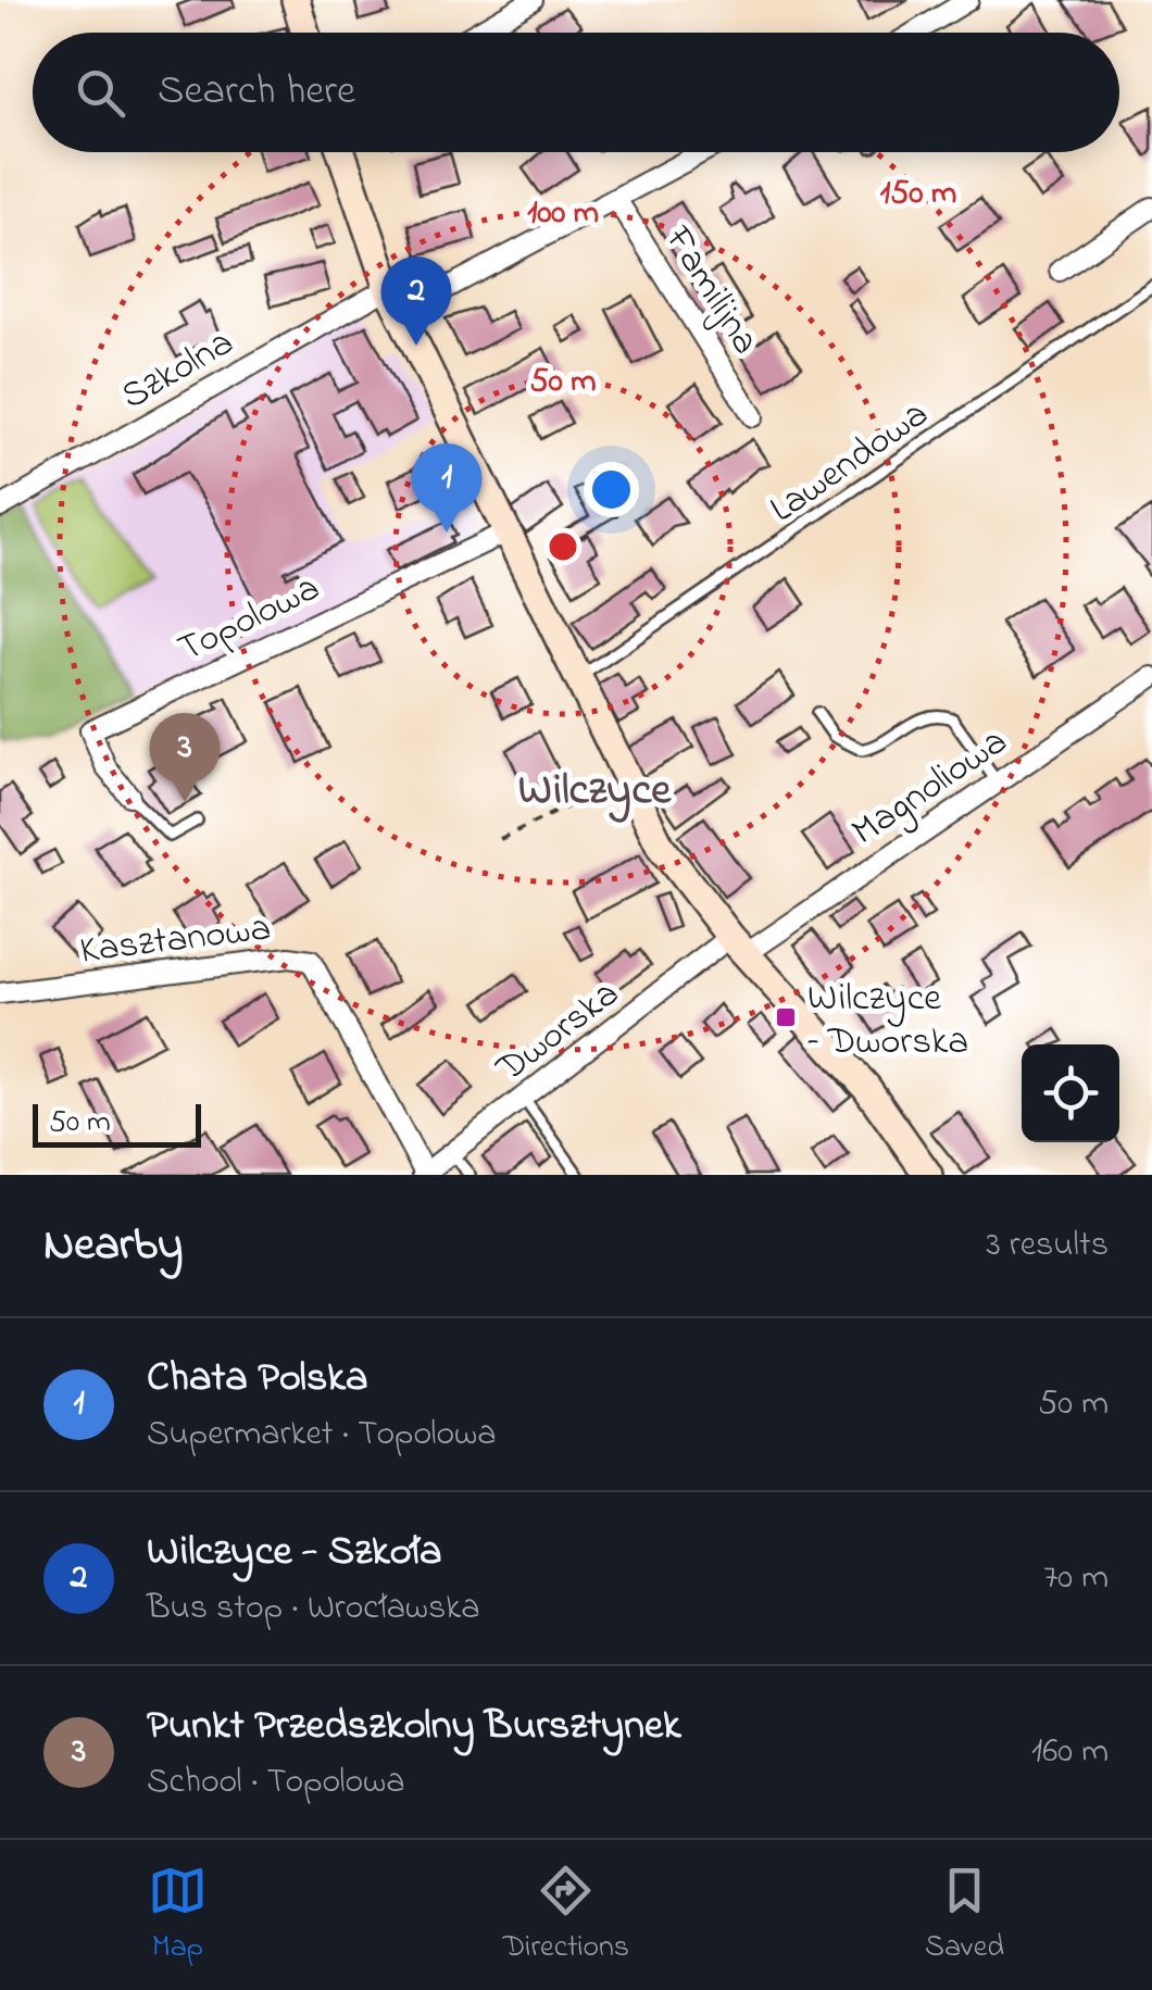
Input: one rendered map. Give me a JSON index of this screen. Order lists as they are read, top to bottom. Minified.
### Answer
{"streets":{"street":["Familijna","Szkolna","Topolowa","Magnoliowa","Kasztanowa","Dworska"],"lane":["Lawendowa"]},"crossings":[["Familijna","Szkolna"],["Magnoliowa","Dworska"],["Kasztanowa","Dworska"]],"districts":["Wilczyce"],"places":{"transit":["Wilczyce – Dworska"]},"scale_bar":"50 m","page":{"search":"Search here","pins":["2","1","3"],"scale":"50 m","heading":["Nearby","3 results"],"list":[{"mark":"1","name":"Chata Polska","note":"Supermarket · Topolowa","value":"50 m"},{"mark":"2","name":"Wilczyce - Szkoła","note":"Bus stop · Wrocławska","value":"70 m"},{"mark":"3","name":"Punkt Przedszkolny Bursztynek","note":"School · Topolowa","value":"160 m"}],"nav":["Map","Directions","Saved"]},"rings":["150 m","100 m","50 m"]}
